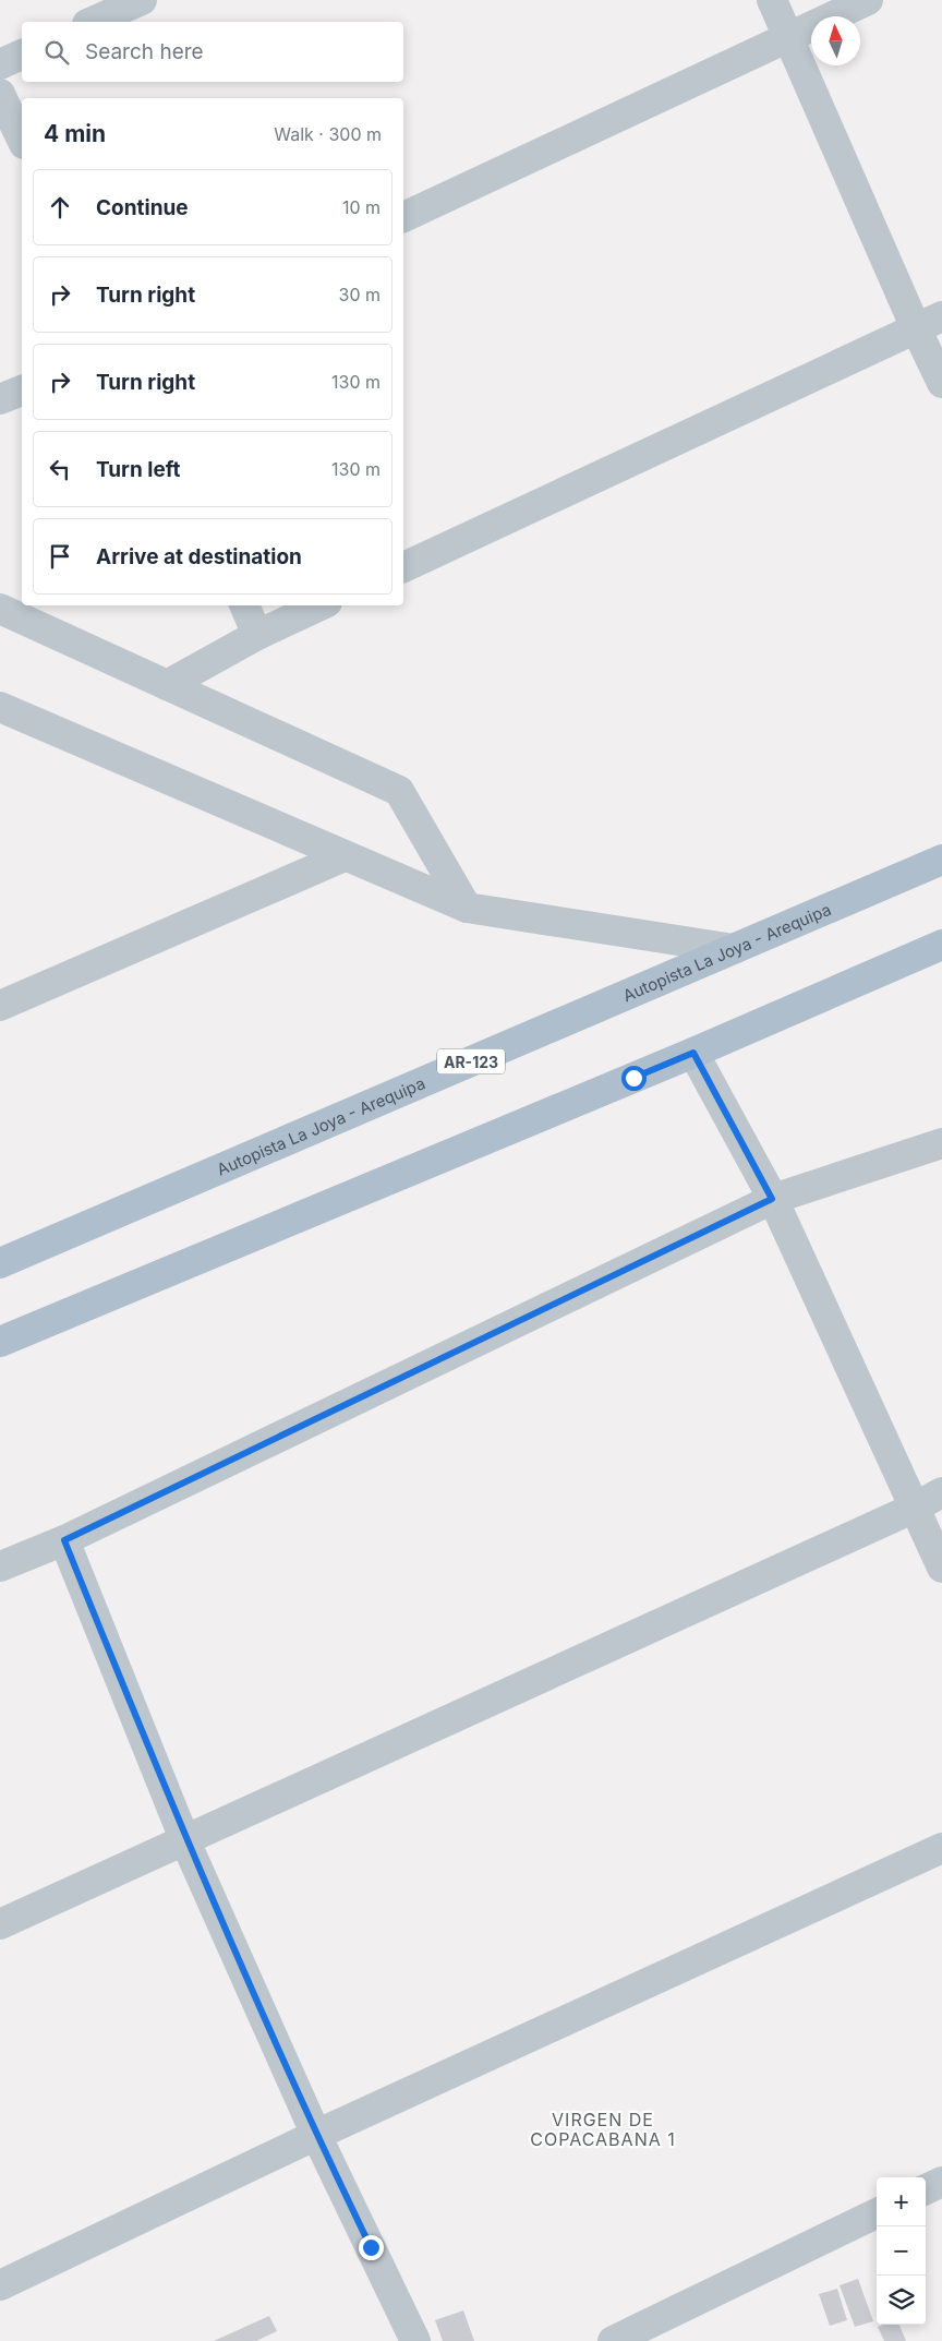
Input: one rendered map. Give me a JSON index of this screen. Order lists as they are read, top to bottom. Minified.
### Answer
{"streets":{"main road":["Autopista La Joya - Arequipa","AR-123"]},"districts":["VIRGEN DE COPACABANA 1"],"north":"top","page":{"search":"Search here","heading":["4 min","Walk · 300 m"],"list":[["Continue","10 m"],["Turn right","30 m"],["Turn right","130 m"],["Turn left","130 m"],"Arrive at destination"],"map_buttons":["+","−"]}}
